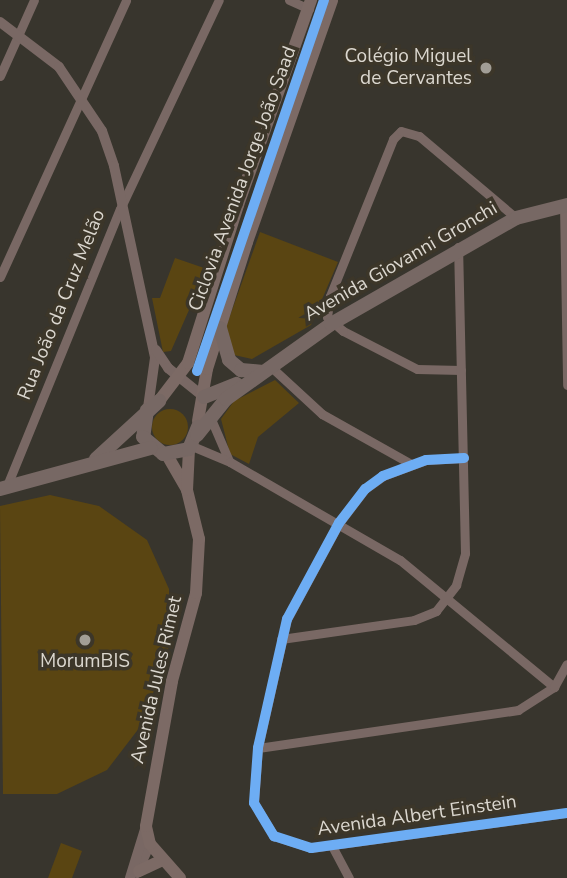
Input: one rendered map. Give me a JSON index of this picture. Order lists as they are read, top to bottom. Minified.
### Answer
{"streets":{"main road":["Avenida Giovanni Gronchi","Avenida Jules Rimet"],"street":["Rua João da Cruz Melão","Avenida Albert Einstein"],"cycle path":["Ciclovia Avenida Jorge João Saad"]},"crossings":[["Avenida Giovanni Gronchi","Avenida Jules Rimet"]],"places":["Colégio Miguel de Cervantes","MorumBIS"]}
